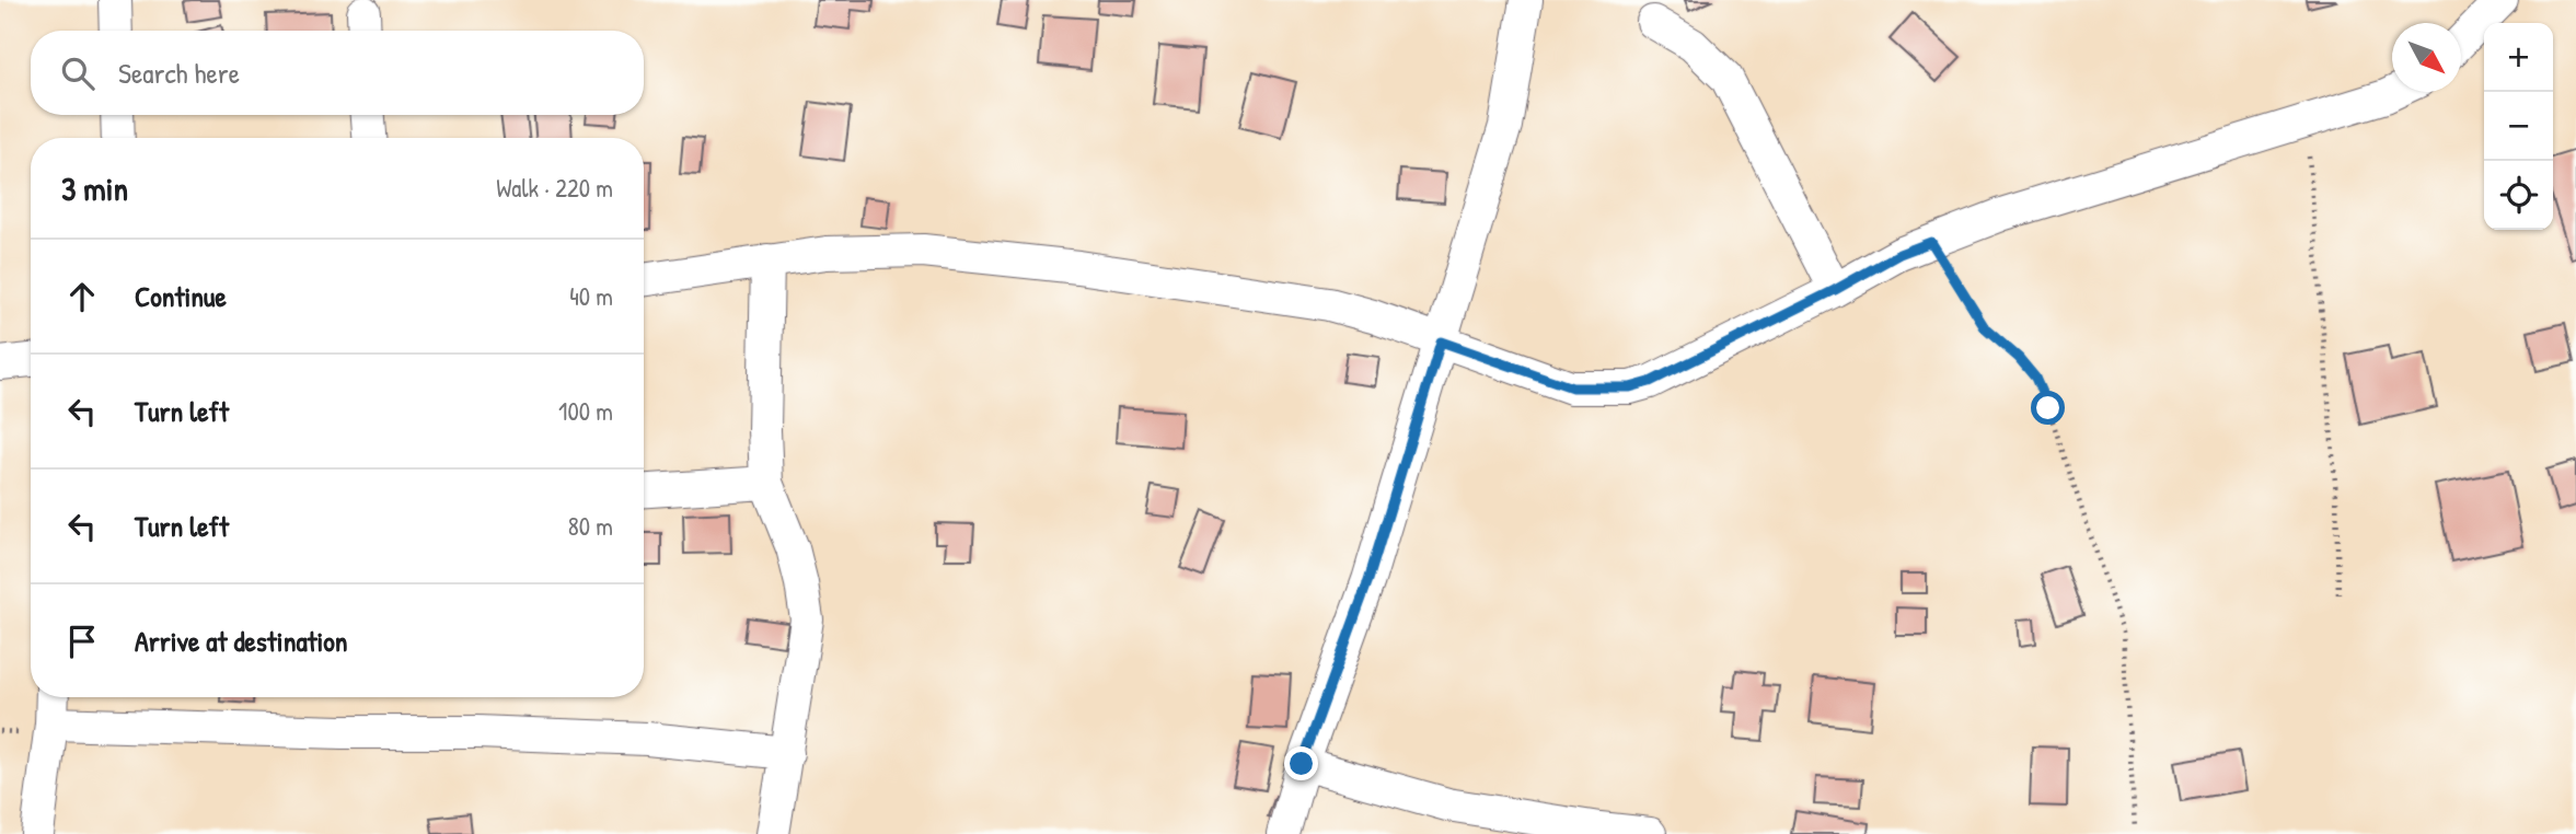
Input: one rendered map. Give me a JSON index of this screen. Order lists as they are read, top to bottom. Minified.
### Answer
{"north":"bottom right","page":{"map_buttons":["+","−"],"search":"Search here","heading":["3 min","Walk · 220 m"],"list":[["Continue","40 m"],["Turn left","100 m"],["Turn left","80 m"],"Arrive at destination"]}}
